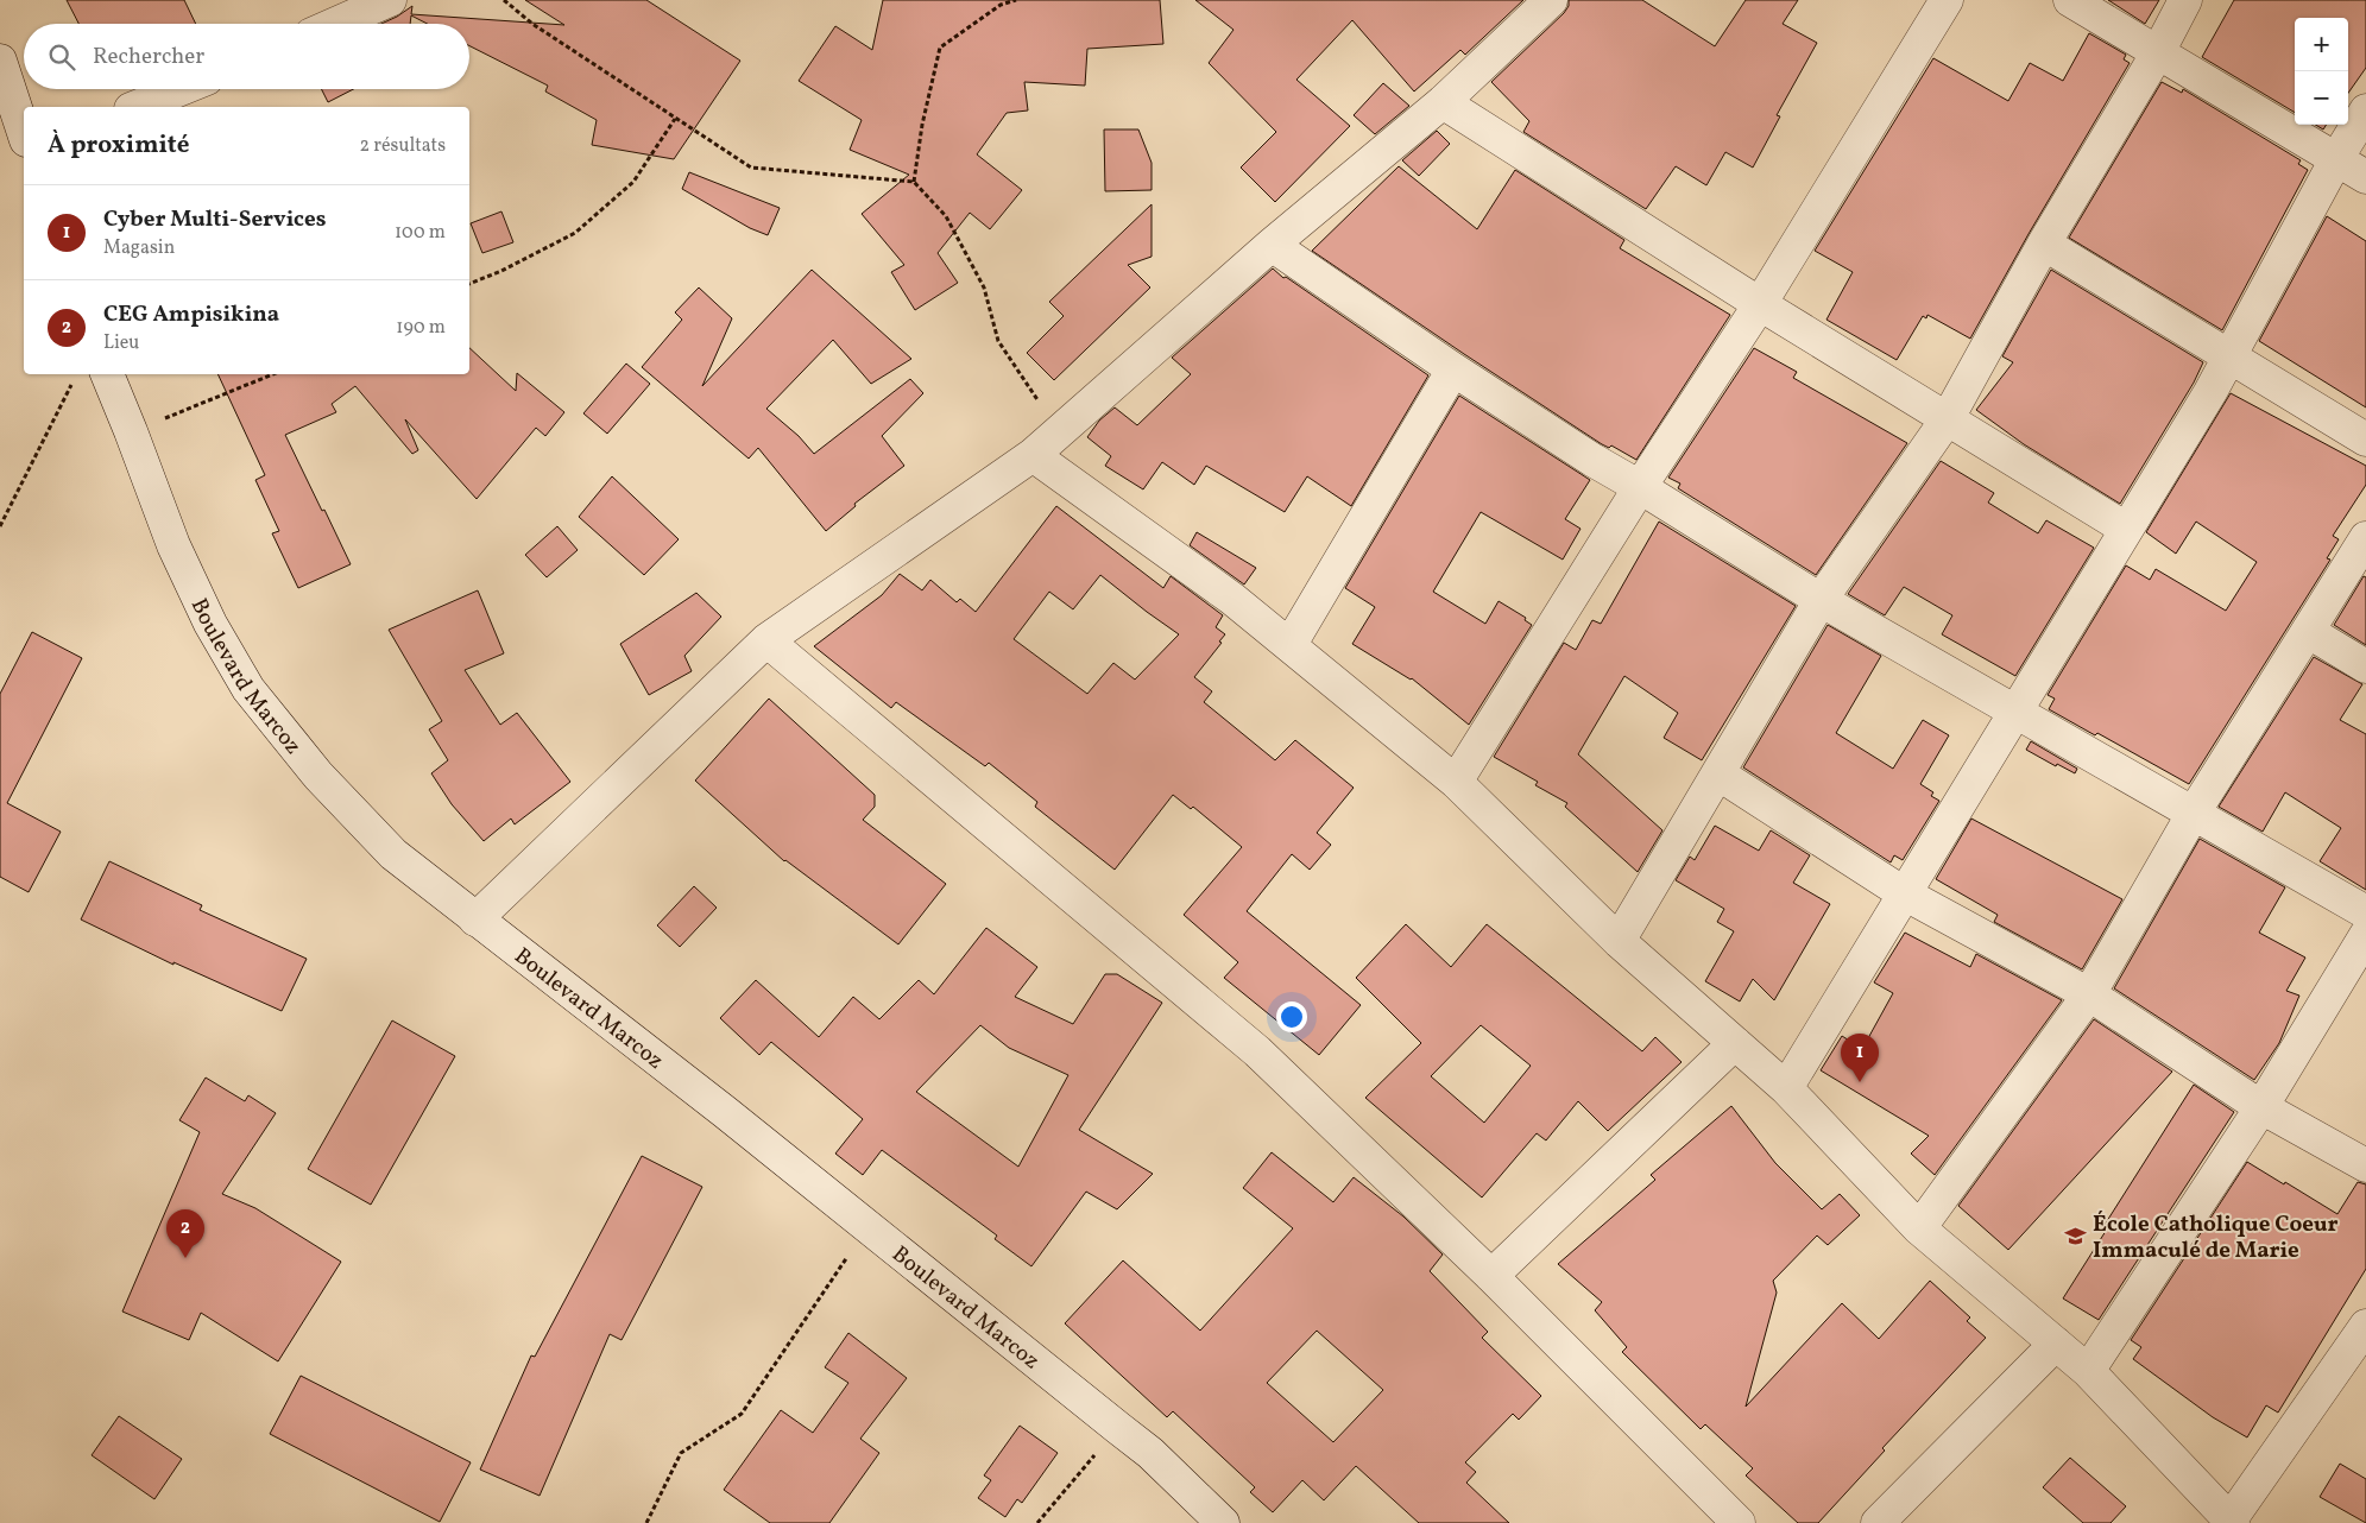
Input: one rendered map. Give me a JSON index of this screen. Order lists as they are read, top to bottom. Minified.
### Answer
{"streets":{"street":["Boulevard Marcoz"]},"places":{"school or university":["École Catholique Coeur Immaculé de Marie"]},"page":{"map_buttons":["+","−"],"search":"Rechercher","heading":["À proximité","2 résultats"],"list":[{"mark":"1","name":"Cyber Multi-Services","note":"Magasin","value":"100 m"},{"mark":"2","name":"CEG Ampisikina","note":"Lieu","value":"190 m"}],"pins":["1","2"]}}
